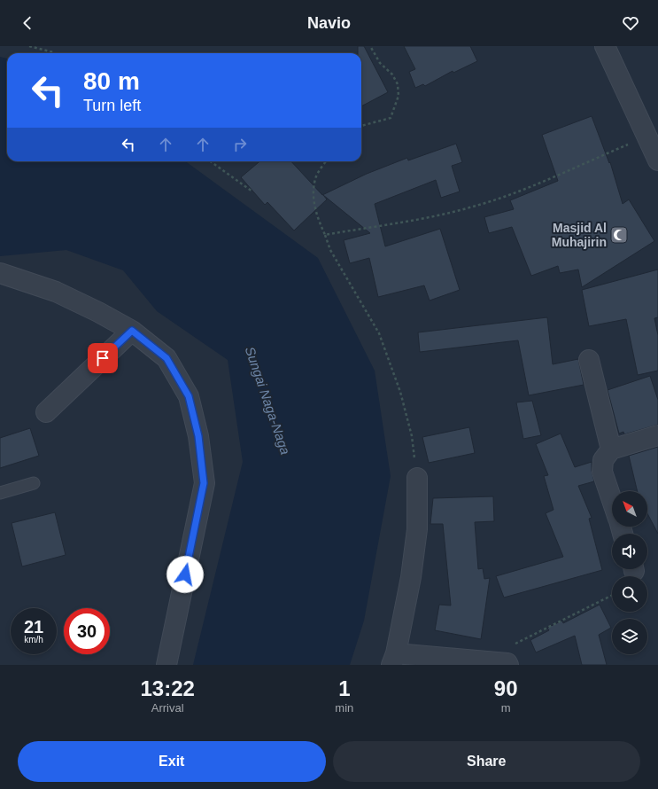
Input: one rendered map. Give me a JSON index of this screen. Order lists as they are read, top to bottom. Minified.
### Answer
{"water":["Sungai Naga-Naga"],"places":{"mosque":["Masjid Al Muhajirin"]},"north":"top left","page":{"header":"Navio","turn":["80 m","Turn left"],"speed":"21 km/h","limit":"30","eta":["13:22","Arrival","1","min","90","m"],"buttons":["Exit","Share"]}}
